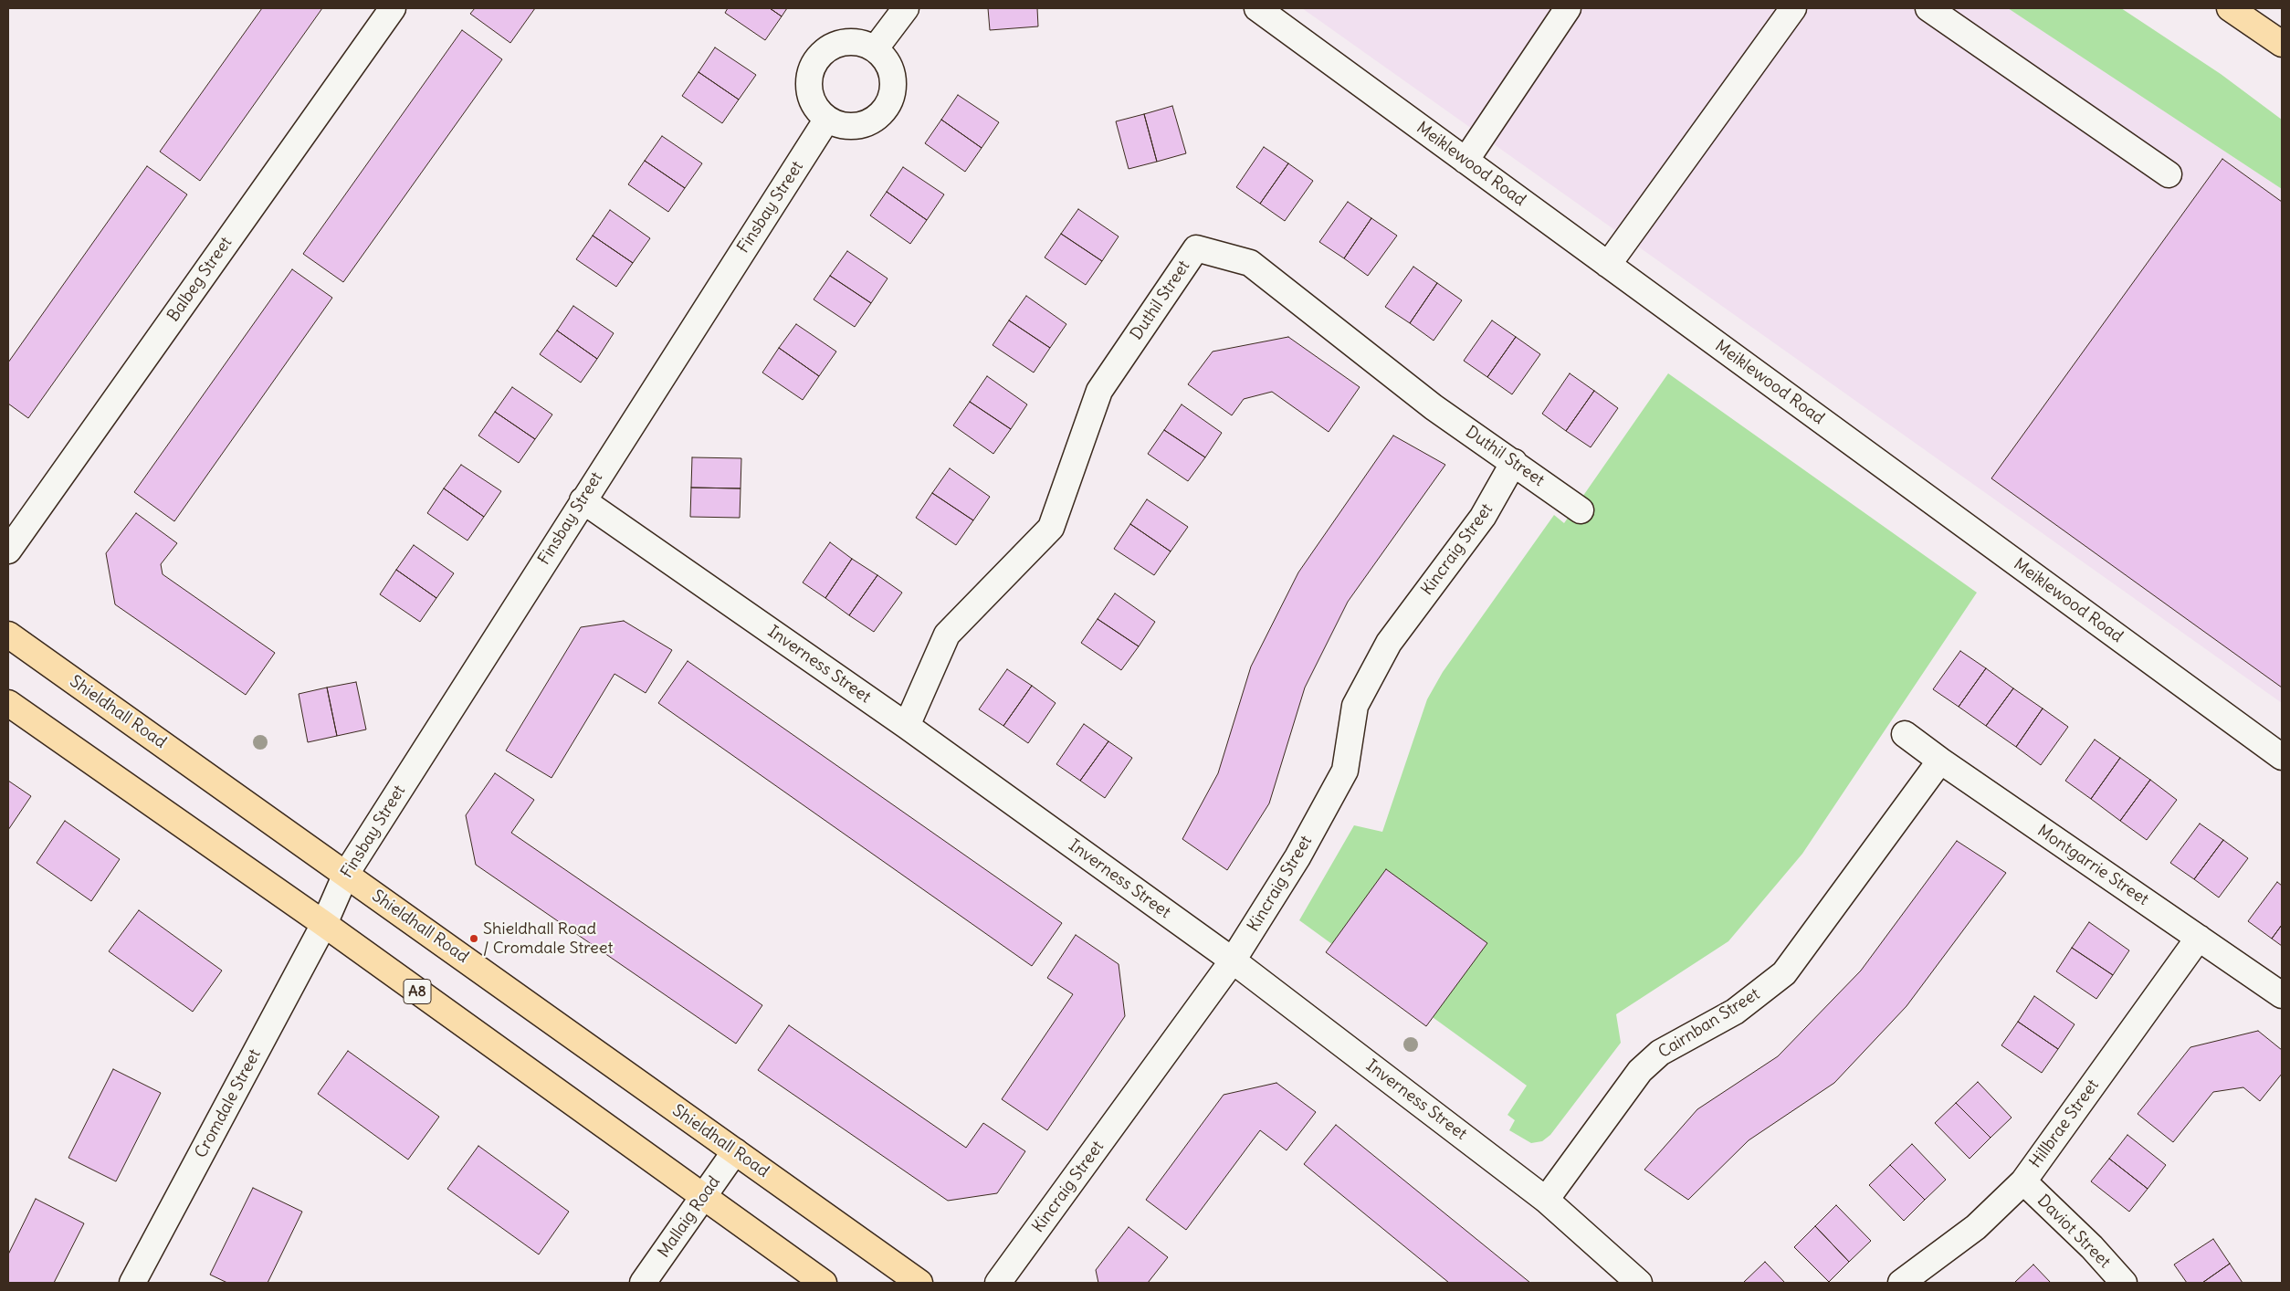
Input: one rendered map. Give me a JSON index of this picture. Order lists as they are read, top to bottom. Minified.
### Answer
{"streets":{"main road":["Shieldhall Road","A8"],"street":["Meiklewood Road","Finsbay Street","Balbeg Street","Duthil Street","Kincraig Street","Inverness Street","Montgarrie Street","Cairnban Street","Cromdale Street","Hillbrae Street","Mallaig Road","Daviot Street"]},"crossings":[["Finsbay Street","Inverness Street"],["Finsbay Street","Shieldhall Road"],["Finsbay Street","A8"],["Finsbay Street","Cromdale Street"],["Duthil Street","Kincraig Street"],["Duthil Street","Inverness Street"],["Kincraig Street","Inverness Street"],["Inverness Street","Cairnban Street"],["Shieldhall Road","Mallaig Road"],["Montgarrie Street","Cairnban Street"],["Montgarrie Street","Hillbrae Street"],["A8","Cromdale Street"],["A8","Mallaig Road"],["Hillbrae Street","Daviot Street"]],"places":["Shieldhall Road / Cromdale Street"]}
